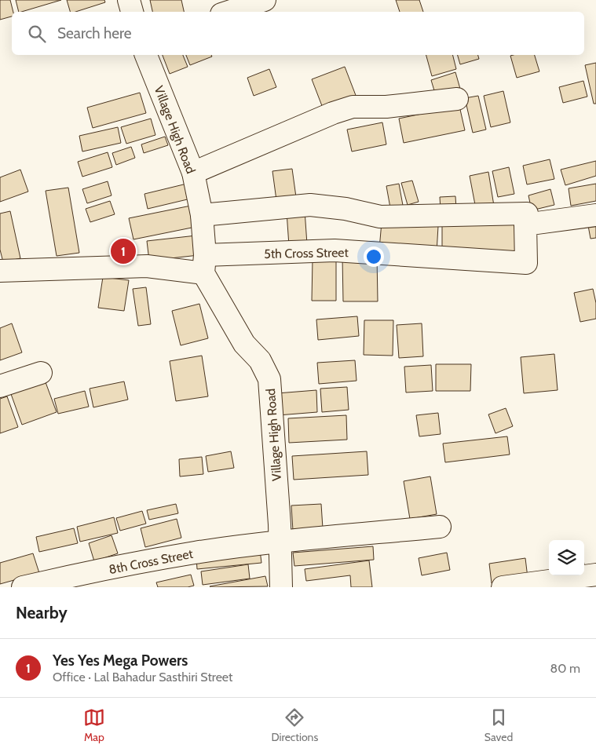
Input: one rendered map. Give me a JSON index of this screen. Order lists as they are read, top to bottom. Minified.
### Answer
{"streets":{"street":["Village High Road","5th Cross Street","8th Cross Street"]},"crossings":[["Village High Road","5th Cross Street"],["Village High Road","8th Cross Street"]],"page":{"search":"Search here","pins":"1","heading":"Nearby","list":[{"mark":"1","name":"Yes Yes Mega Powers","note":"Office · Lal Bahadur Sasthiri Street","value":"80 m"}],"nav":["Map","Directions","Saved"]}}
